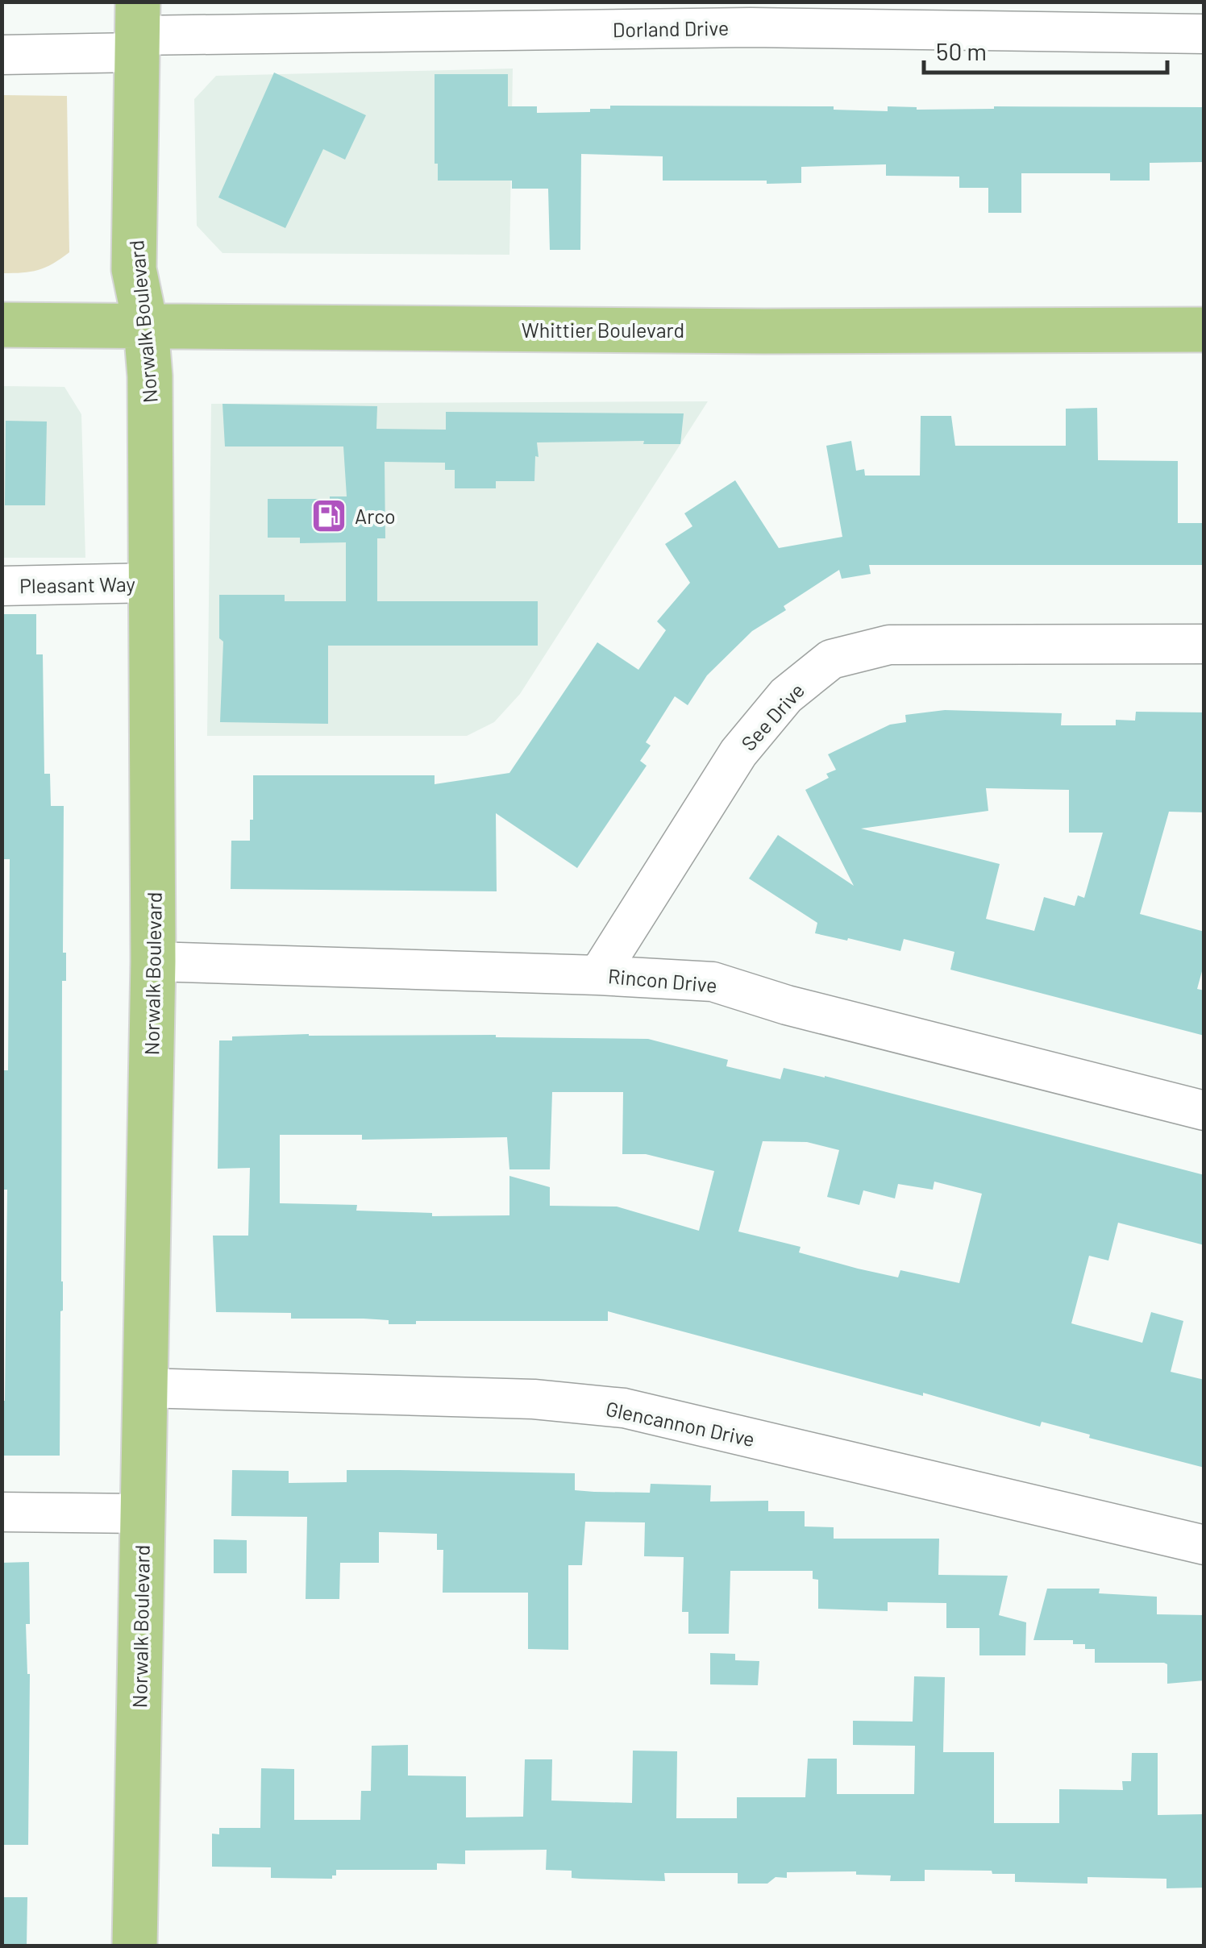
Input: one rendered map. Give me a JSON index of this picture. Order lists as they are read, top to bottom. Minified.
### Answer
{"streets":{"main road":["Norwalk Boulevard","Whittier Boulevard"],"street":["Dorland Drive","Pleasant Way","See Drive","Rincon Drive","Glencannon Drive"]},"crossings":[["Dorland Drive","Norwalk Boulevard"],["Norwalk Boulevard","Whittier Boulevard"],["Norwalk Boulevard","Pleasant Way"],["Norwalk Boulevard","Rincon Drive"],["Norwalk Boulevard","Glencannon Drive"],["See Drive","Rincon Drive"]],"places":{"fuel station":["Arco"]},"scale_bar":"50 m"}
